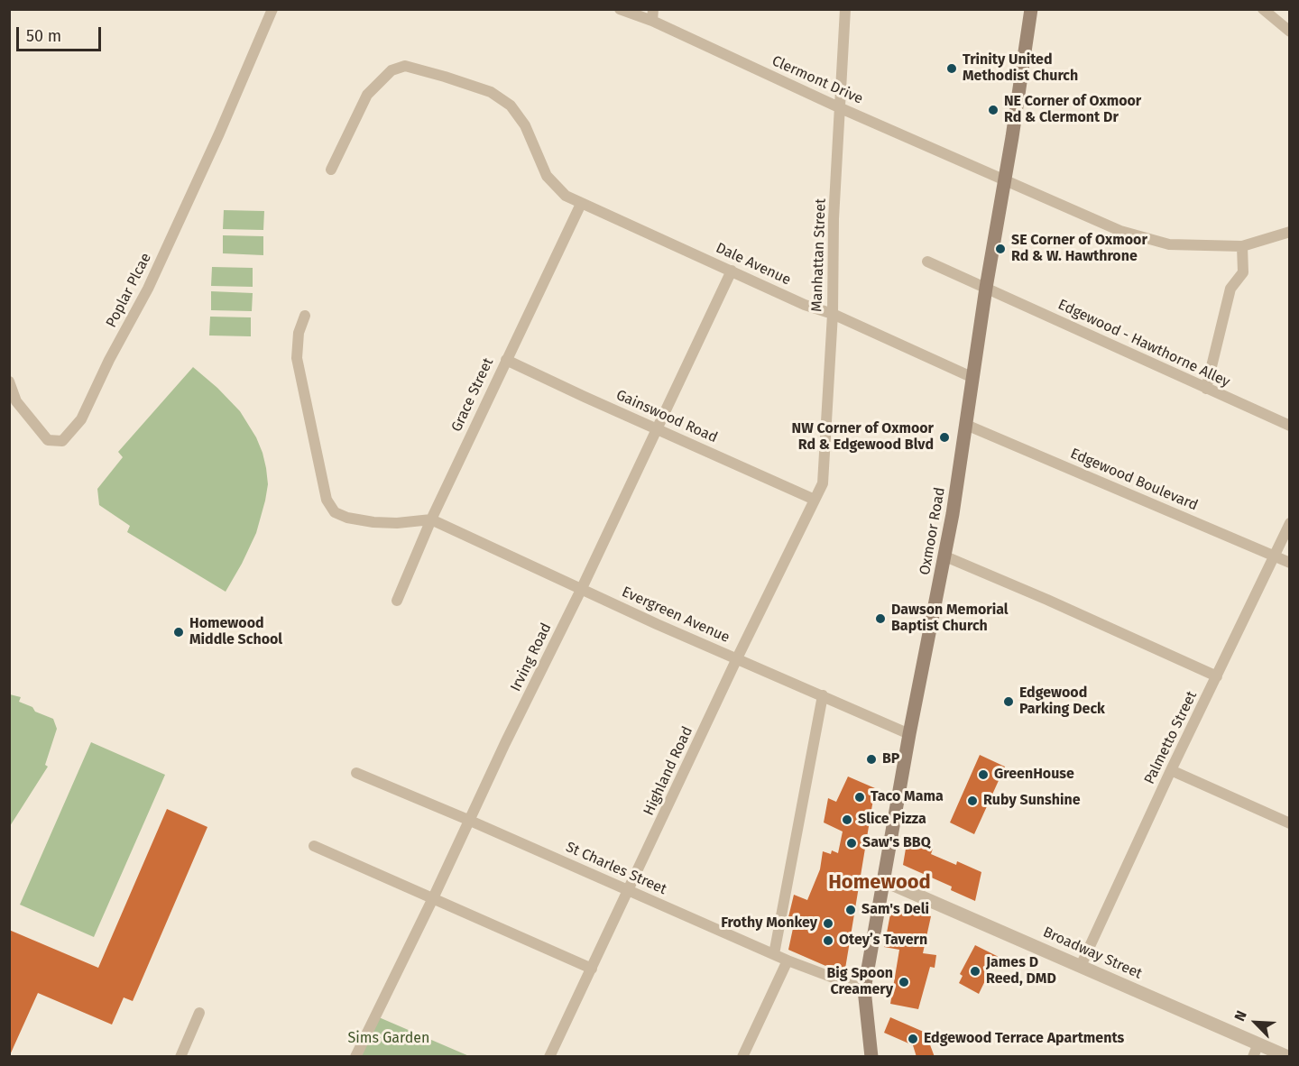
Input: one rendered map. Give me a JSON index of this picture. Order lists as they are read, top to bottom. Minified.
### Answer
{"streets":{"main road":["Oxmoor Road"],"street":["Clermont Drive","Manhattan Street","Dale Avenue","Poplar Plcae","Edgewood - Hawthorne Alley","Grace Street","Gainswood Road","Edgewood Boulevard","Evergreen Avenue","Irving Road","Palmetto Street","Highland Road","St Charles Street","Broadway Street"]},"crossings":[["Clermont Drive","Manhattan Street"],["Clermont Drive","Oxmoor Road"],["Manhattan Street","Dale Avenue"],["Manhattan Street","Gainswood Road"],["Manhattan Street","Highland Road"],["Dale Avenue","Grace Street"],["Dale Avenue","Oxmoor Road"],["Dale Avenue","Irving Road"],["Edgewood - Hawthorne Alley","Oxmoor Road"],["Grace Street","Gainswood Road"],["Grace Street","Evergreen Avenue"],["Gainswood Road","Irving Road"],["Gainswood Road","Highland Road"],["Edgewood Boulevard","Oxmoor Road"],["Edgewood Boulevard","Palmetto Street"],["Oxmoor Road","Evergreen Avenue"],["Oxmoor Road","St Charles Street"],["Oxmoor Road","Broadway Street"],["Evergreen Avenue","Irving Road"],["Evergreen Avenue","Highland Road"],["Irving Road","St Charles Street"],["Palmetto Street","Broadway Street"],["Highland Road","St Charles Street"]],"districts":["Homewood"],"parks":["Sims Garden"],"places":["Trinity United Methodist Church","NE Corner of Oxmoor Rd & Clermont Dr","SE Corner of Oxmoor Rd & W. Hawthrone","NW Corner of Oxmoor Rd & Edgewood Blvd","Dawson Memorial Baptist Church","Homewood Middle School","Edgewood Parking Deck","BP","GreenHouse","Taco Mama","Ruby Sunshine","Slice Pizza","Saw's BBQ","Sam's Deli","Frothy Monkey","Otey’s Tavern","James D Reed, DMD","Big Spoon Creamery","Edgewood Terrace Apartments"],"scale_bar":"50 m","north":"top left"}
